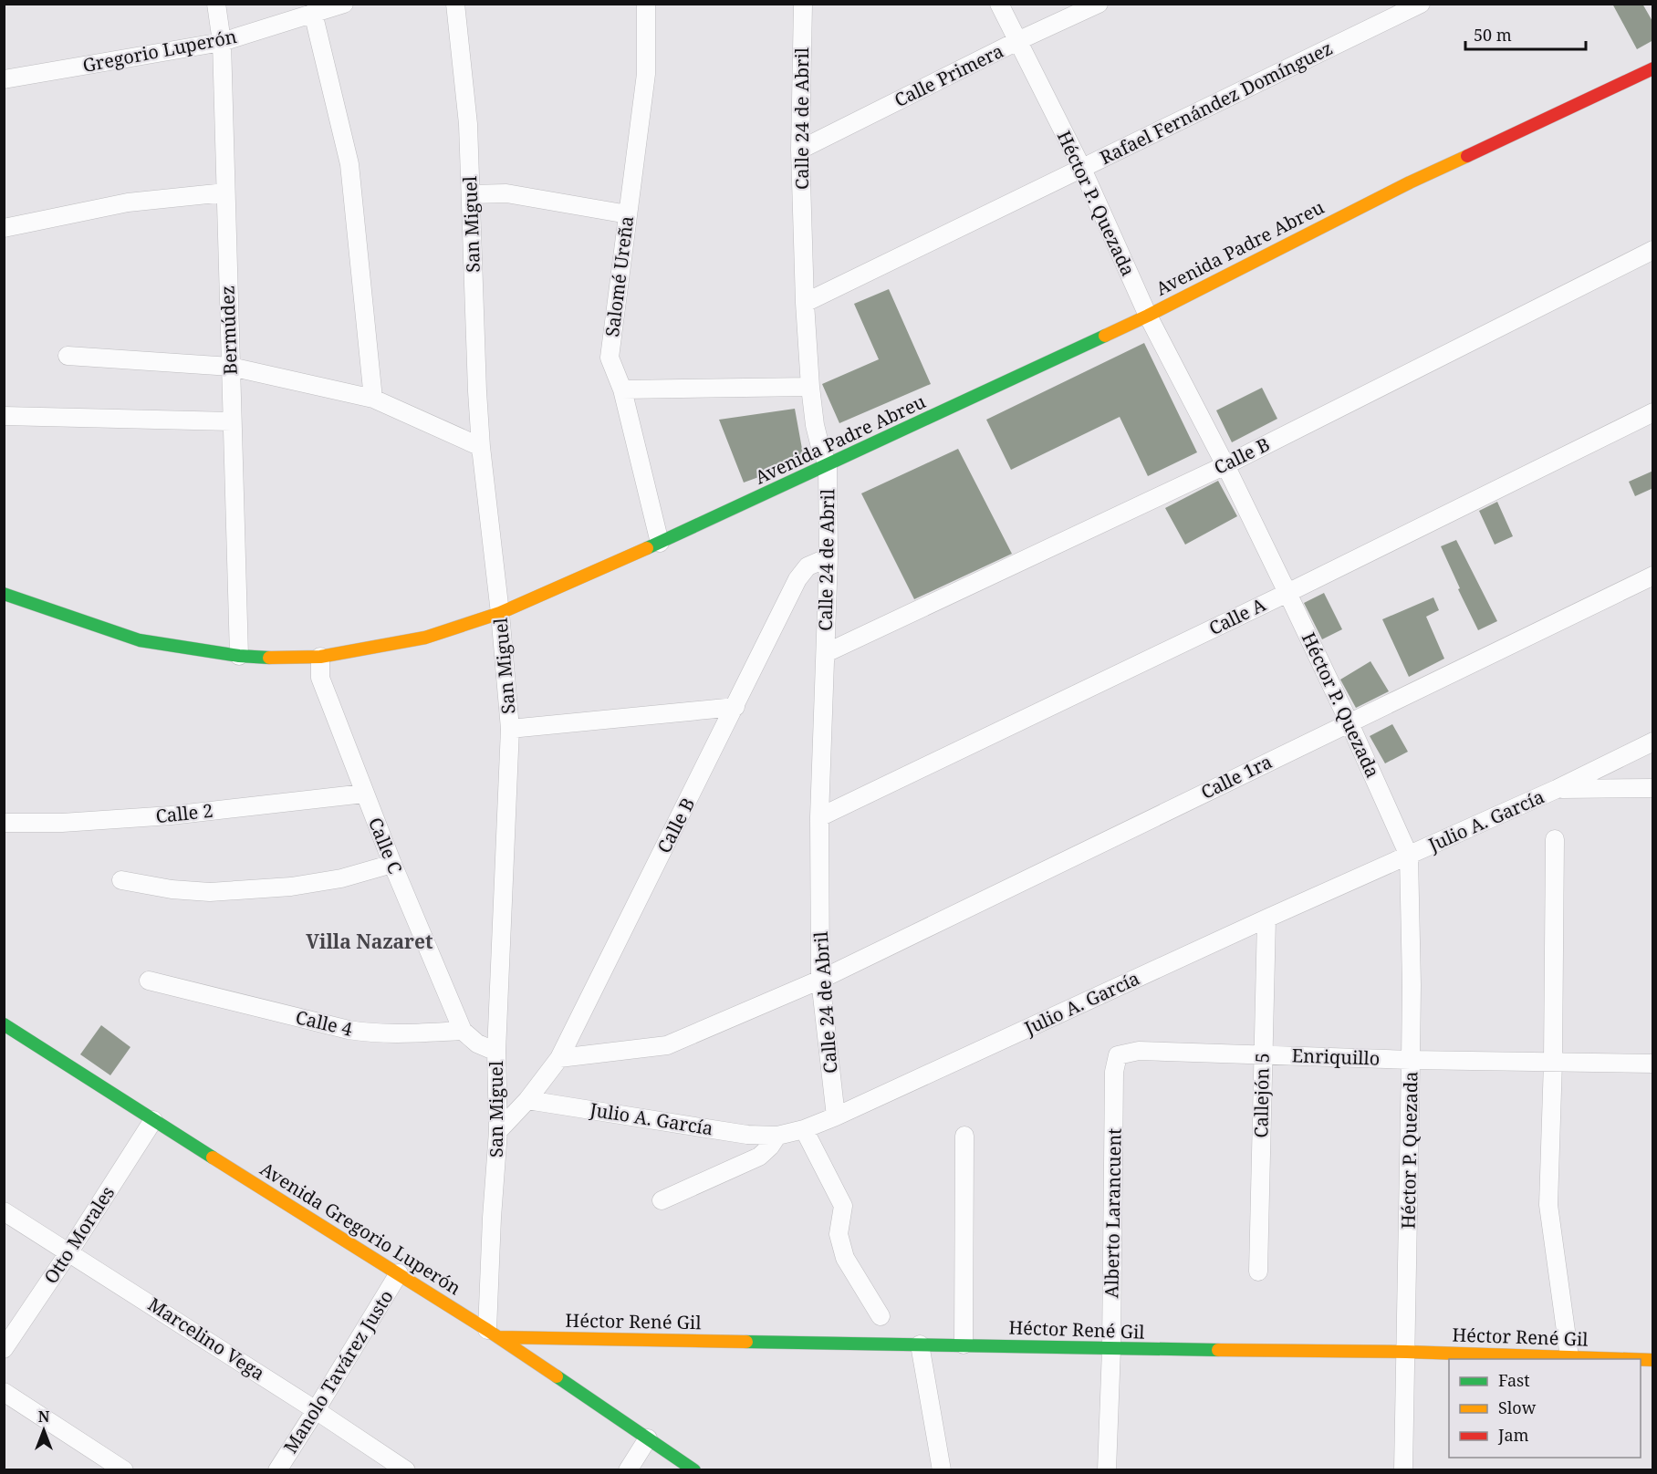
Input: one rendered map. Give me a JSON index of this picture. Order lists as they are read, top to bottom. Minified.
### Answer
{"streets":{"main road":["Avenida Padre Abreu","Avenida Gregorio Luperón","Héctor René Gil"],"street":["Gregorio Luperón","Calle Primera","Rafael Fernández Domínguez","Calle 24 de Abril","Héctor P. Quezada","San Miguel","Salomé Ureña","Bermúdez","Calle B","Calle A","Calle 1ra","Calle 2","Julio A. García","Calle C","Calle 4","Enriquillo","Callejón 5","Alberto Larancuent","Otto Morales","Marcelino Vega","Manolo Tavárez Justo"]},"crossings":[["Gregorio Luperón","Bermúdez"],["Calle Primera","Calle 24 de Abril"],["Calle Primera","Héctor P. Quezada"],["Rafael Fernández Domínguez","Calle 24 de Abril"],["Rafael Fernández Domínguez","Héctor P. Quezada"],["Calle 24 de Abril","Avenida Padre Abreu"],["Calle 24 de Abril","Calle B"],["Calle 24 de Abril","Calle A"],["Calle 24 de Abril","Calle 1ra"],["Calle 24 de Abril","Julio A. García"],["Héctor P. Quezada","Avenida Padre Abreu"],["Héctor P. Quezada","Calle B"],["Héctor P. Quezada","Calle A"],["Héctor P. Quezada","Calle 1ra"],["Héctor P. Quezada","Julio A. García"],["Héctor P. Quezada","Enriquillo"],["Héctor P. Quezada","Héctor René Gil"],["San Miguel","Avenida Padre Abreu"],["San Miguel","Avenida Gregorio Luperón"],["San Miguel","Héctor René Gil"],["Avenida Padre Abreu","Salomé Ureña"],["Avenida Padre Abreu","Bermúdez"],["Avenida Padre Abreu","Calle C"],["Calle B","Calle 1ra"],["Calle B","Julio A. García"],["Calle 2","Calle C"],["Julio A. García","Callejón 5"],["Calle C","Calle 4"],["Enriquillo","Callejón 5"],["Enriquillo","Alberto Larancuent"],["Alberto Larancuent","Héctor René Gil"],["Avenida Gregorio Luperón","Otto Morales"],["Avenida Gregorio Luperón","Héctor René Gil"],["Avenida Gregorio Luperón","Manolo Tavárez Justo"],["Otto Morales","Marcelino Vega"],["Marcelino Vega","Manolo Tavárez Justo"]],"districts":["Villa Nazaret"],"legend":["Fast","Slow","Jam"],"scale_bar":"50 m","north":"top"}
